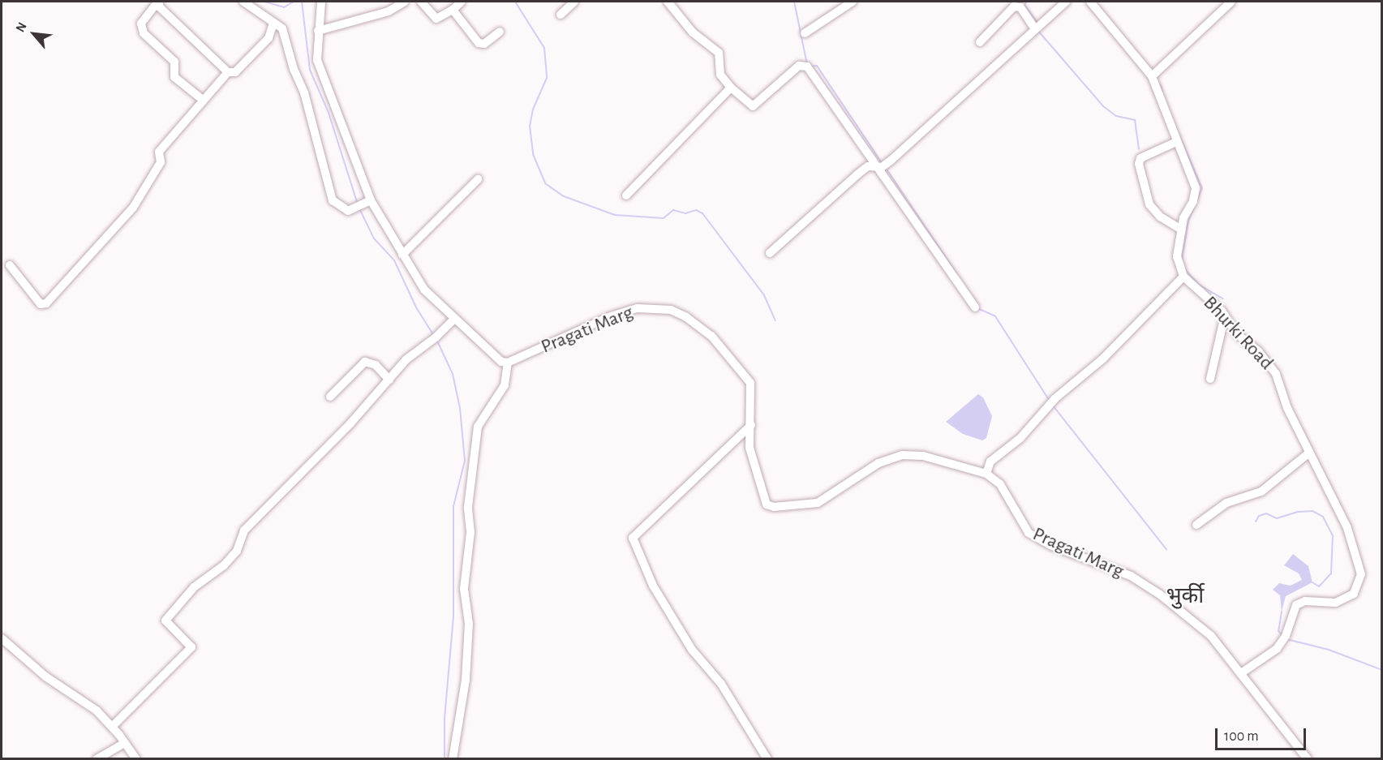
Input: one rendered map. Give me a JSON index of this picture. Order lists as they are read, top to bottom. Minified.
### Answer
{"streets":{"street":["Pragati Marg","Bhurki Road"]},"crossings":[["Pragati Marg","Bhurki Road"]],"districts":["भुर्की"],"scale_bar":"100 m","north":"top left"}
